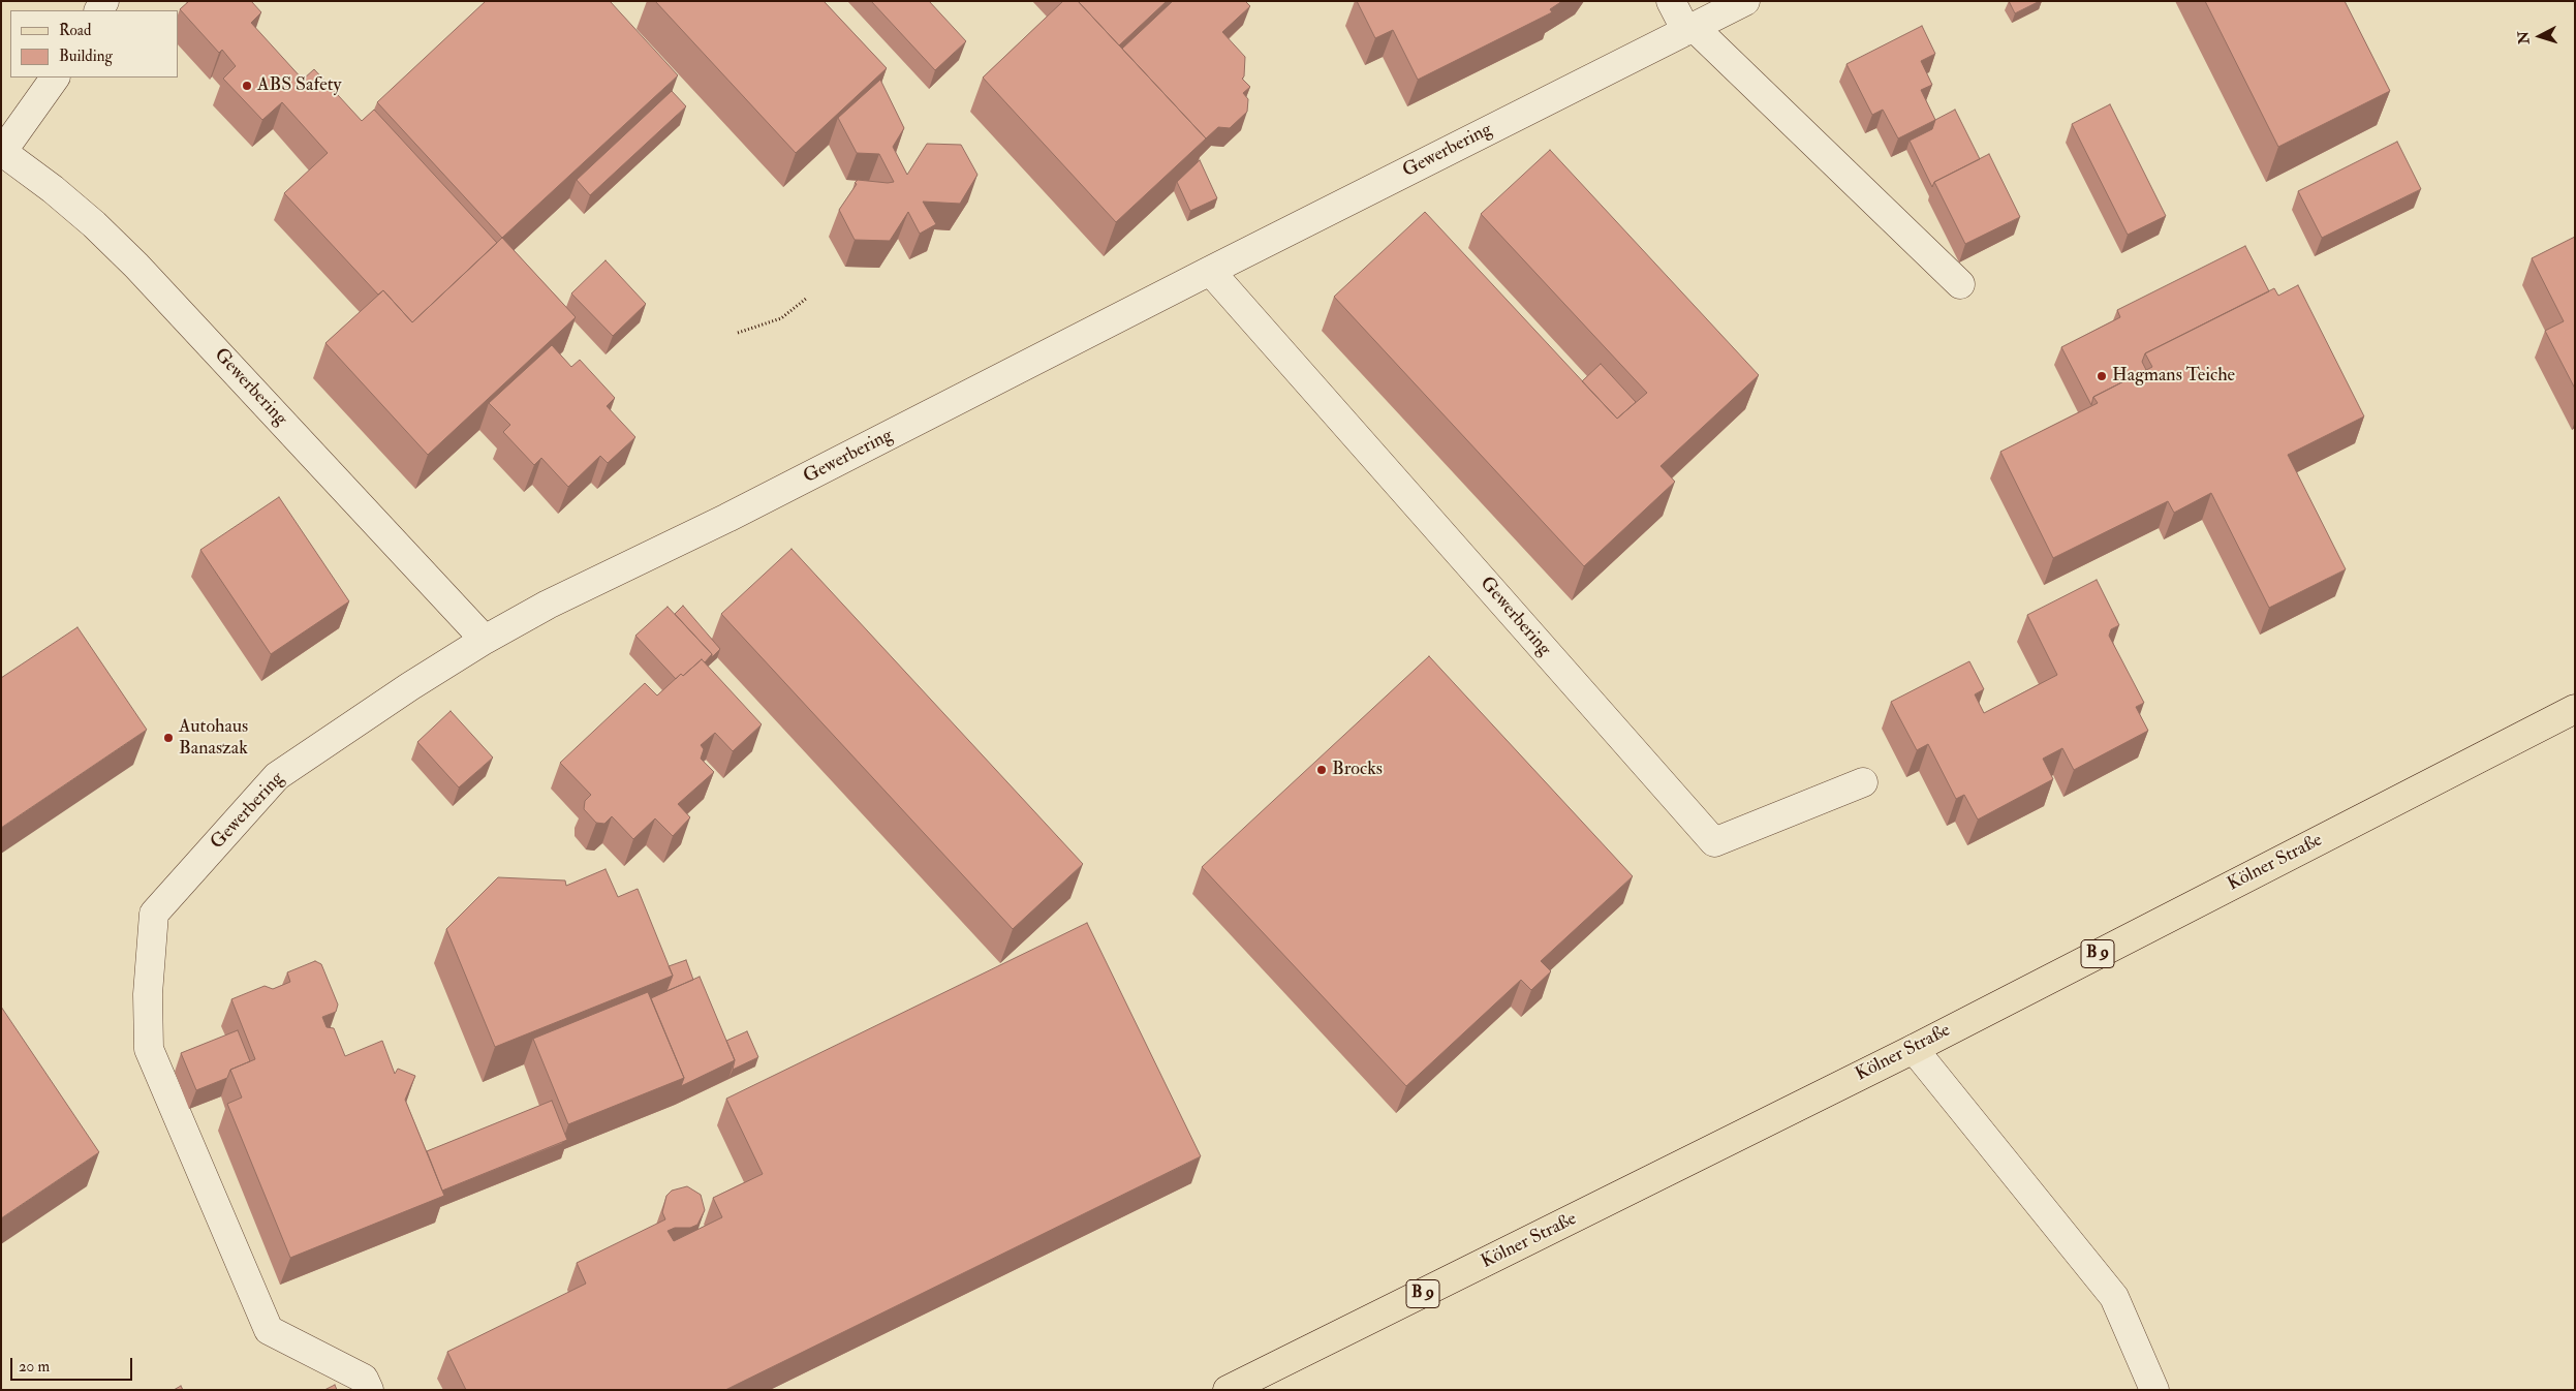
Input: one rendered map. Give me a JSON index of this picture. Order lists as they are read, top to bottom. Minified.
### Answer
{"streets":{"main road":["Kölner Straße","B 9"],"street":["Gewerbering"]},"places":["ABS Safety","Hagmans Teiche","Autohaus Banaszak","Brocks"],"legend":["Road","Building"],"scale_bar":"20 m","north":"left"}
